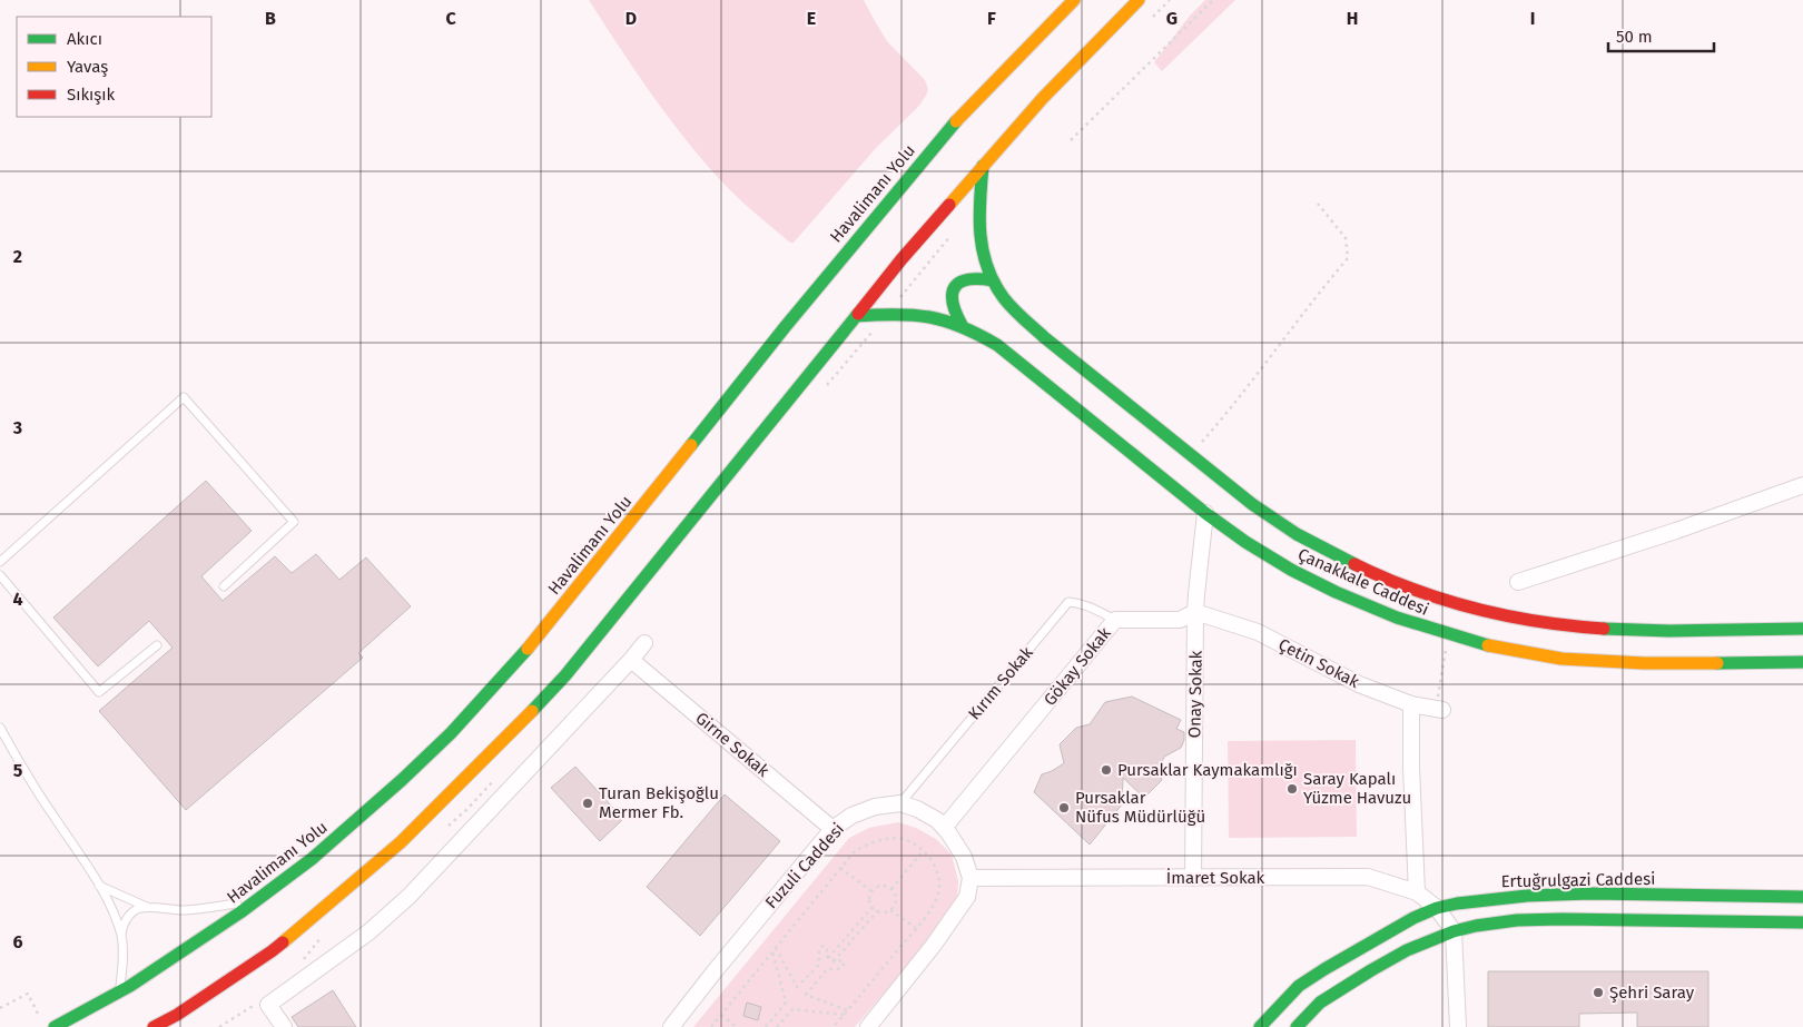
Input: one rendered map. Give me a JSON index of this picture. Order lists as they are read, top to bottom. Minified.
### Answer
{"streets":{"main road":["Havalimanı Yolu","Çanakkale Caddesi","Ertuğrulgazi Caddesi"],"street":["Çetin Sokak","Gökay Sokak","Onay Sokak","Girne Sokak","Fuzuli Caddesi","İmaret Sokak"],"lane":["Kırım Sokak"]},"crossings":[["Çetin Sokak","Gökay Sokak"],["Çetin Sokak","Onay Sokak"],["Gökay Sokak","Kırım Sokak"],["Gökay Sokak","Onay Sokak"],["Kırım Sokak","Fuzuli Caddesi"],["Onay Sokak","İmaret Sokak"],["Girne Sokak","Fuzuli Caddesi"],["İmaret Sokak","Ertuğrulgazi Caddesi"]],"places":["Pursaklar Kaymakamlığı","Saray Kapalı Yüzme Havuzu","Turan Bekişoğlu Mermer Fb.","Pursaklar Nüfus Müdürlüğü","Şehri Saray"],"legend":["Akıcı","Yavaş","Sıkışık"],"scale_bar":"50 m","grid":{"columns":["B","C","D","E","F","G","H","I"],"rows":["2","3","4","5","6"]}}
